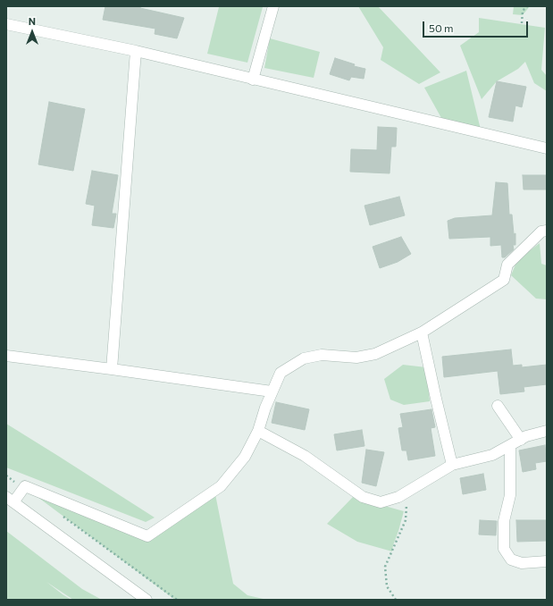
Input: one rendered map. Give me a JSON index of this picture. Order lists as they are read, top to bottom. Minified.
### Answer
{"scale_bar":"50 m","north":"top"}
